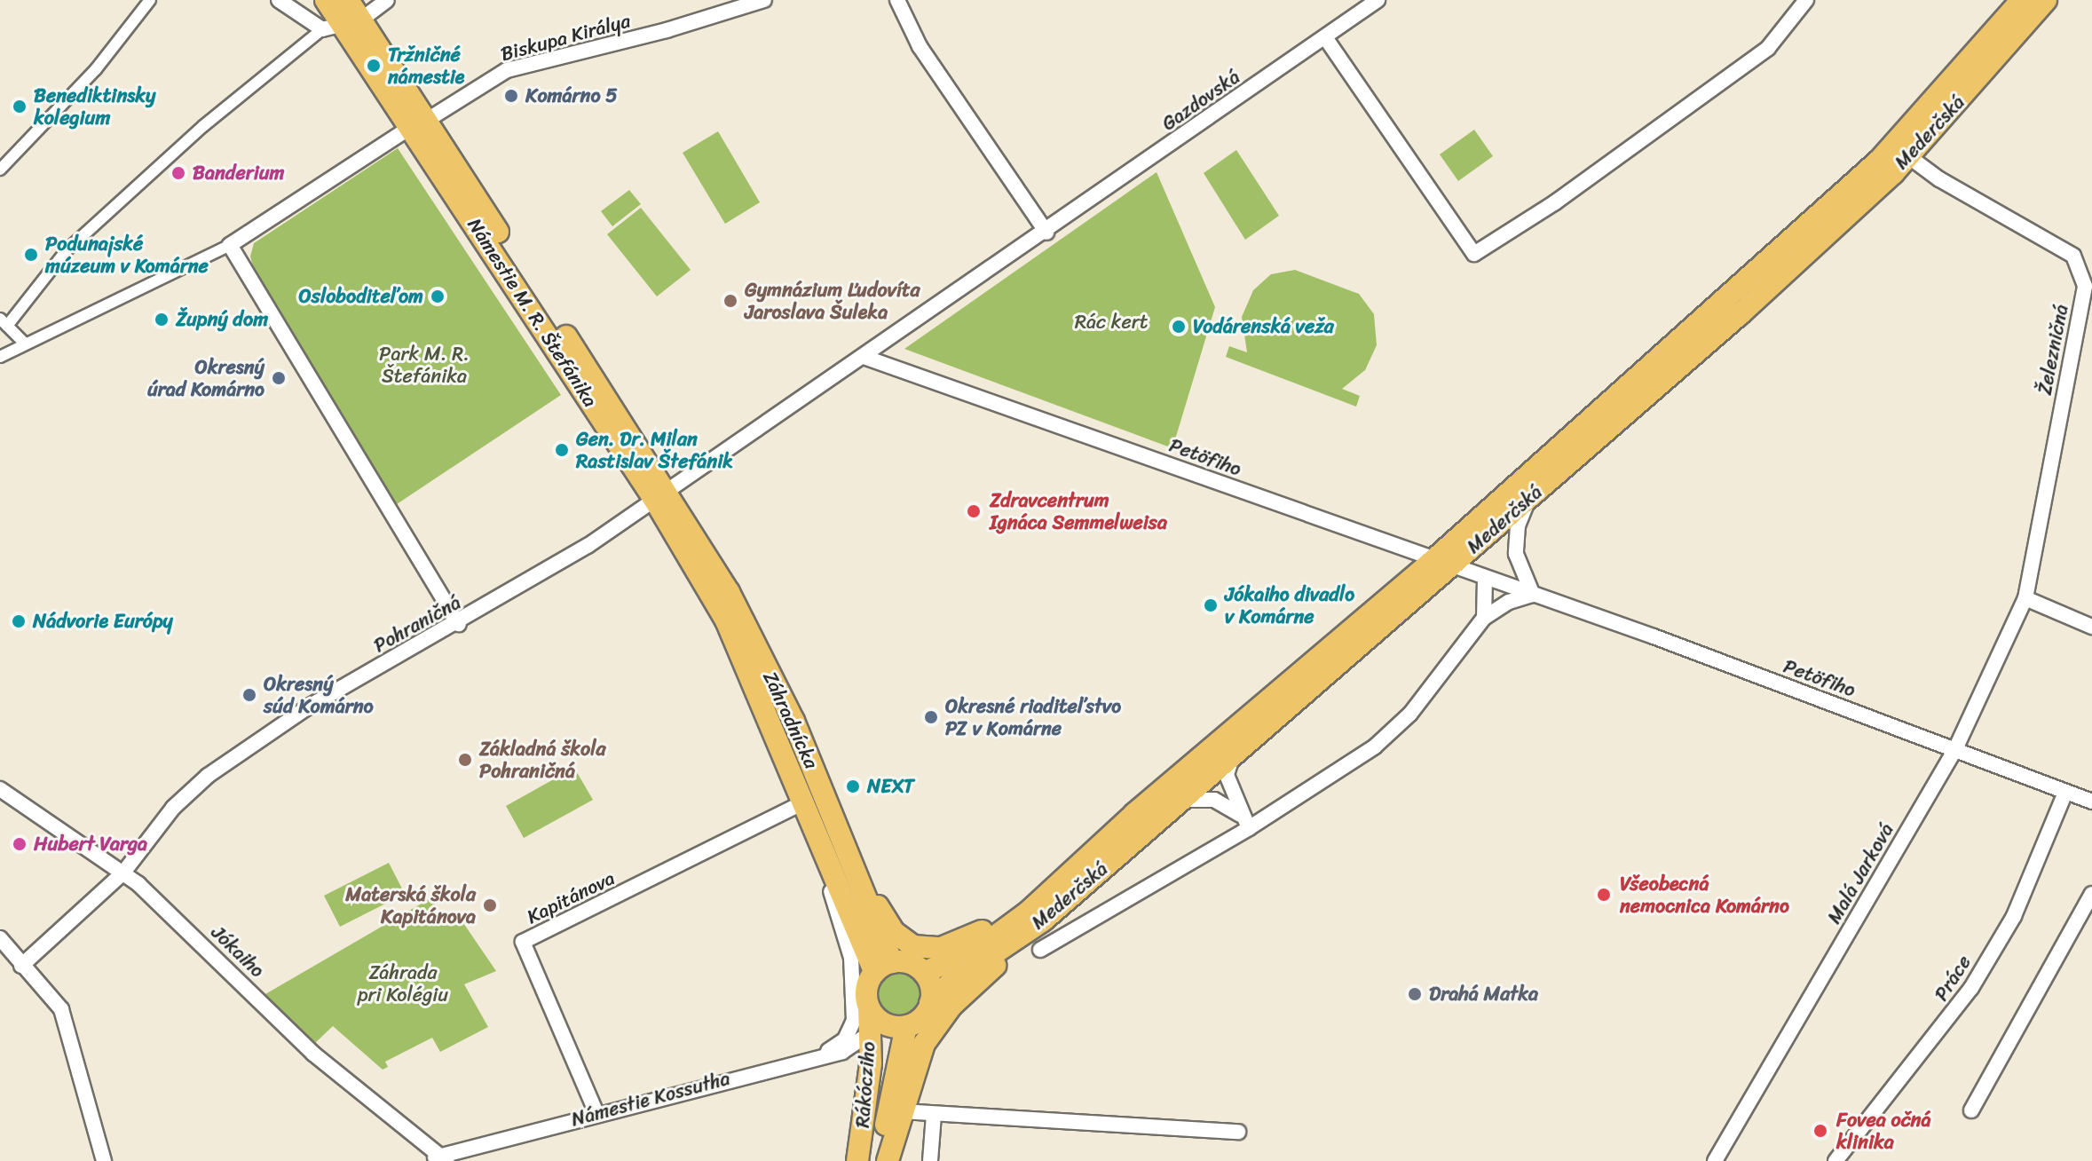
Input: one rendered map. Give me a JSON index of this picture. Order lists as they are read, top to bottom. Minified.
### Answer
{"streets":{"main road":["Mederčská","Záhradnícka","Rákócziho"],"street":["Biskupa Királya","Gazdovská","Železničná","Petöfiho","Pohraničná","Malá Jarková","Kapitánova","Jókaiho","Práce","Námestie Kossutha"]},"crossings":[["Gazdovská","Petöfiho"],["Gazdovská","Pohraničná"],["Mederčská","Železničná"],["Mederčská","Petöfiho"],["Mederčská","Záhradnícka"],["Mederčská","Rákócziho"],["Železničná","Malá Jarková"],["Petöfiho","Pohraničná"],["Petöfiho","Malá Jarková"],["Petöfiho","Práce"],["Pohraničná","Záhradnícka"],["Pohraničná","Jókaiho"],["Záhradnícka","Kapitánova"],["Záhradnícka","Rákócziho"],["Kapitánova","Námestie Kossutha"],["Jókaiho","Námestie Kossutha"],["Rákócziho","Námestie Kossutha"]],"parks":["Rác kert","Park M. R. Štefánika","Záhrada pri Kolégiu"],"places":["Tržničné námestie","Komárno 5","Benediktinsky kolegium","Banderium","Podunajské múzeum v Komárne","Osloboditeľom","Gymnázium Ľudovíta Jaroslava Šuleka","Župný dom","Vodárenská veža","Okresný úrad Komárno","Gen. Dr. Milan Rastislav Štefánik","Zdravcentrum Ignáca Semmelweisa","Jókaiho divadlo v Komárne","Nádvorie Európy","Okresný súd Komárno","Okresné riaditeľstvo PZ v Komárne","Základná škola Pohraničná","NEXT","Hubert Varga","Všeobecná nemocnica Komárno","Materská škola Kapitánova","Drahá Matka","Fovea očná klinika"]}
